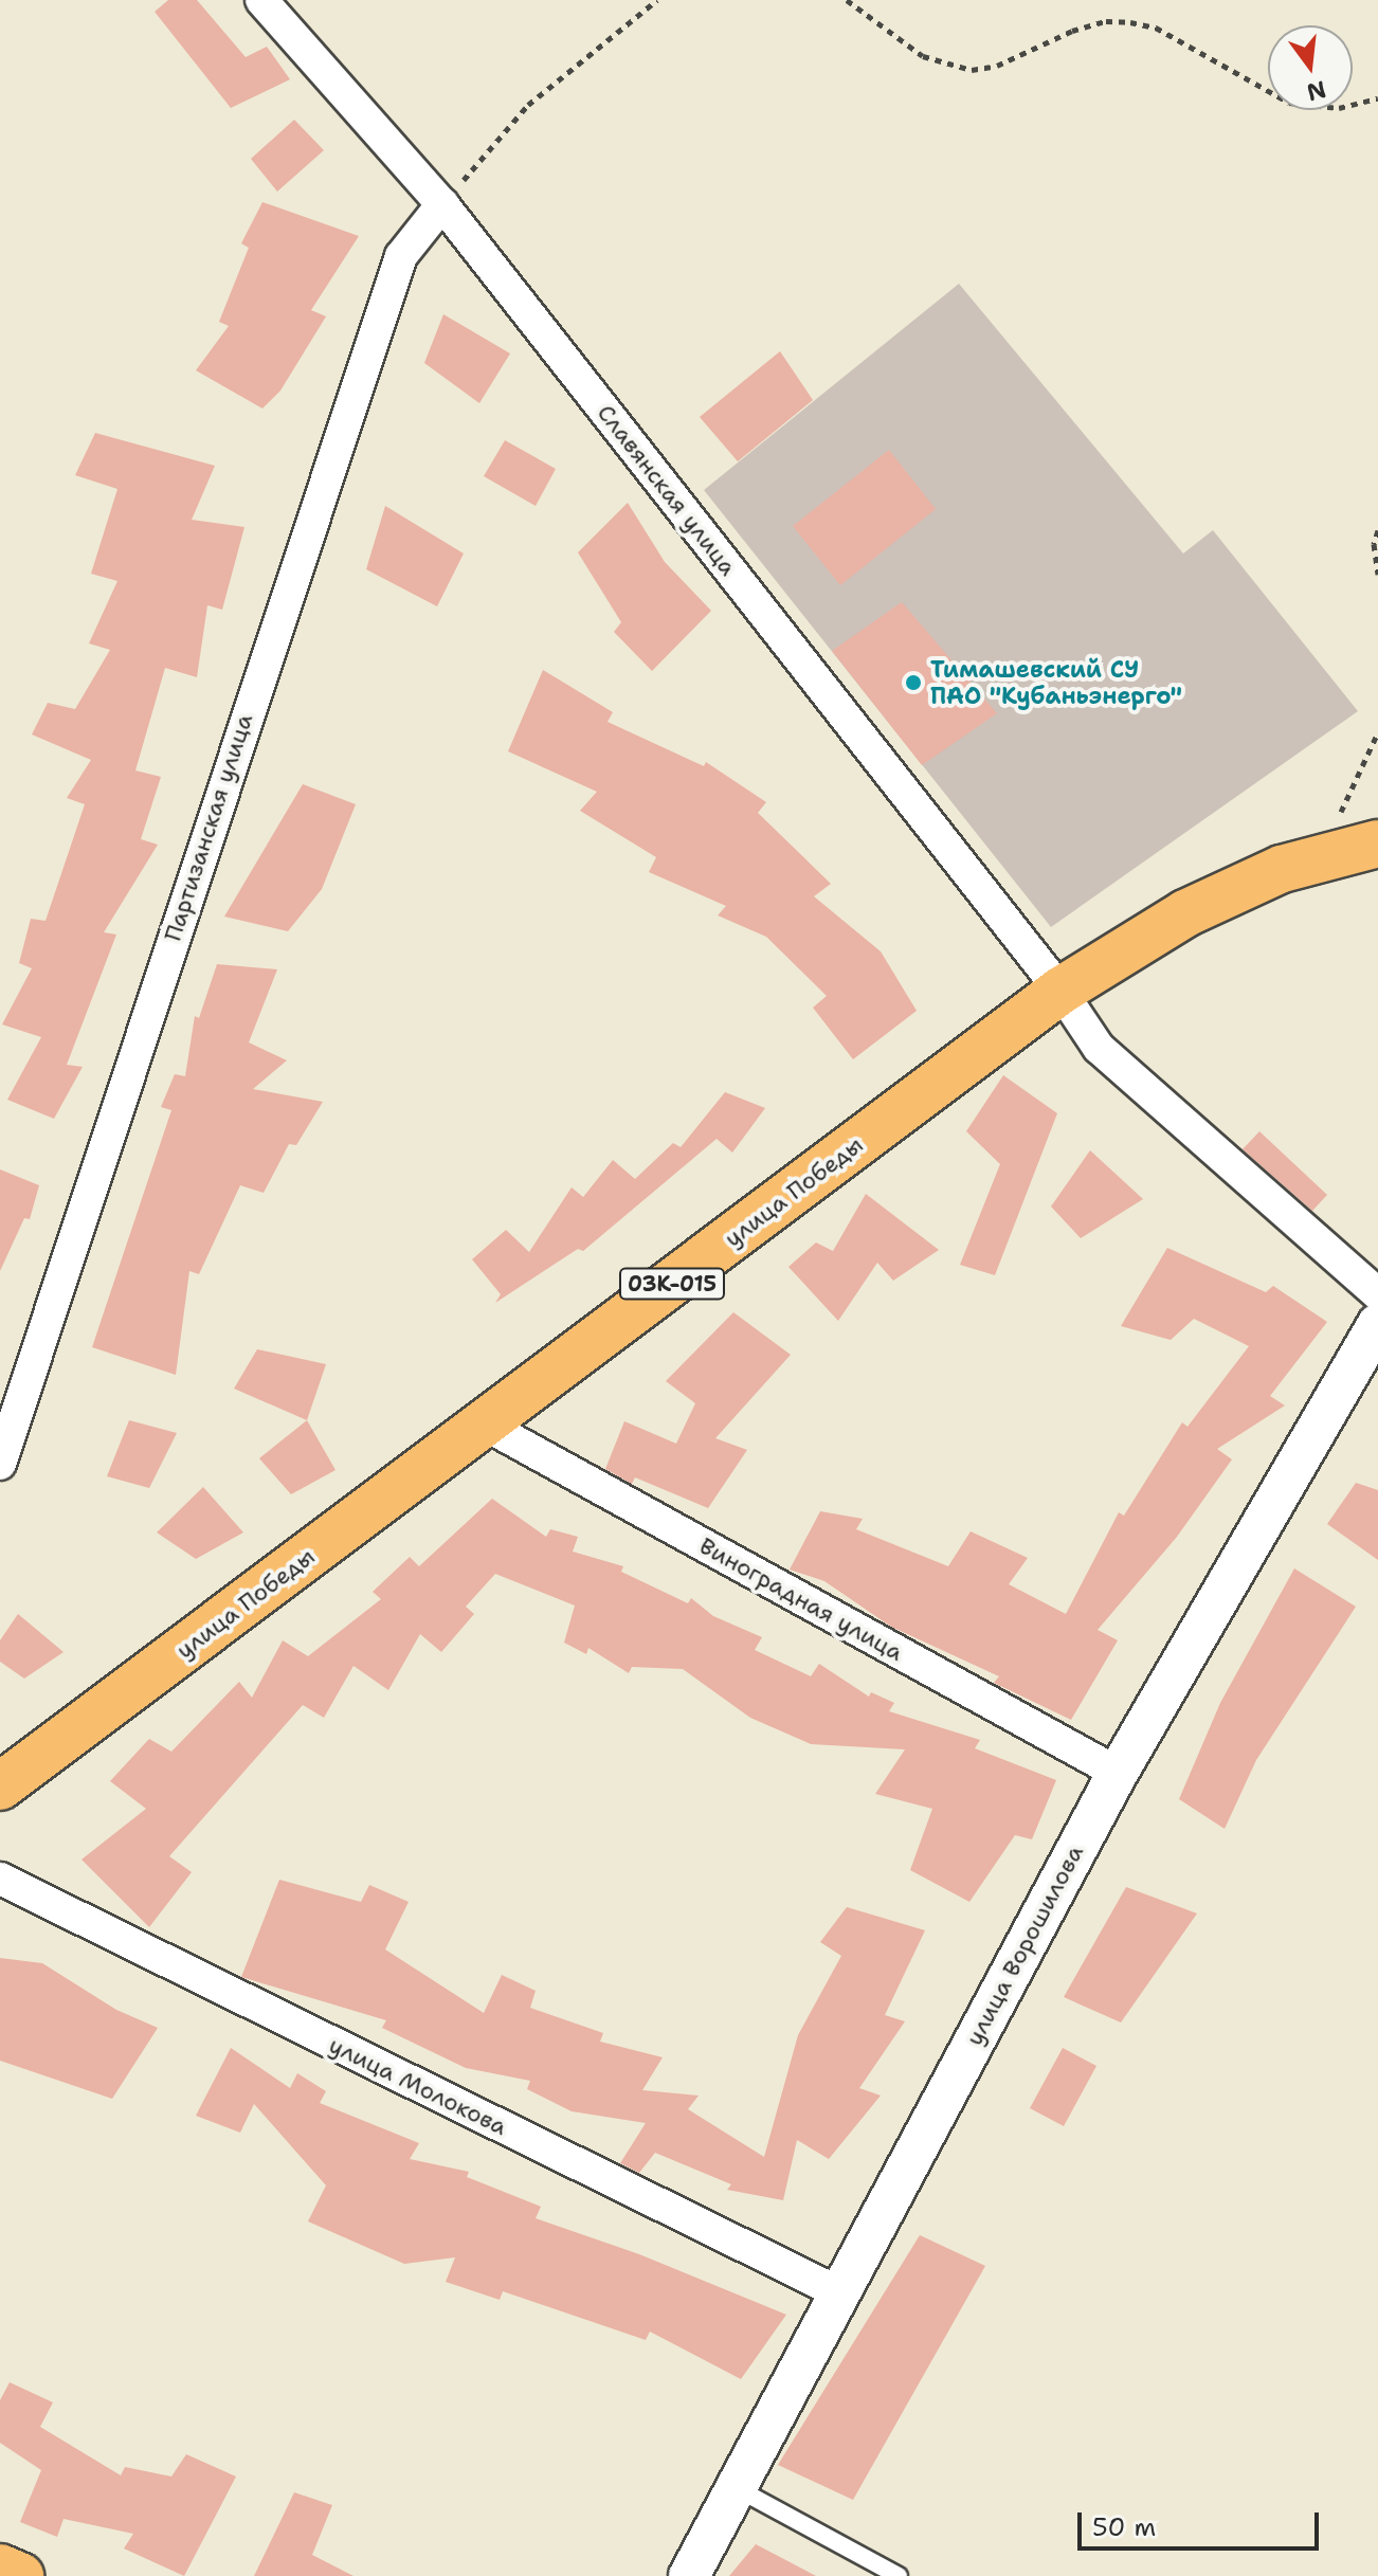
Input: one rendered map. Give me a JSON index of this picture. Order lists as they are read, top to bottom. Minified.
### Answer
{"streets":{"main road":["улица Победы","03К-015"],"street":["Славянская улица","Партизанская улица","Виноградная улица","улица Ворошилова","улица Молокова"]},"crossings":[["Славянская улица","Партизанская улица"],["Славянская улица","улица Победы"],["улица Победы","Виноградная улица"],["Виноградная улица","улица Ворошилова"],["улица Ворошилова","улица Молокова"]],"places":["Тимашевский СУ ПАО \"Кубаньэнерго\""],"scale_bar":"50 m","north":"bottom"}
